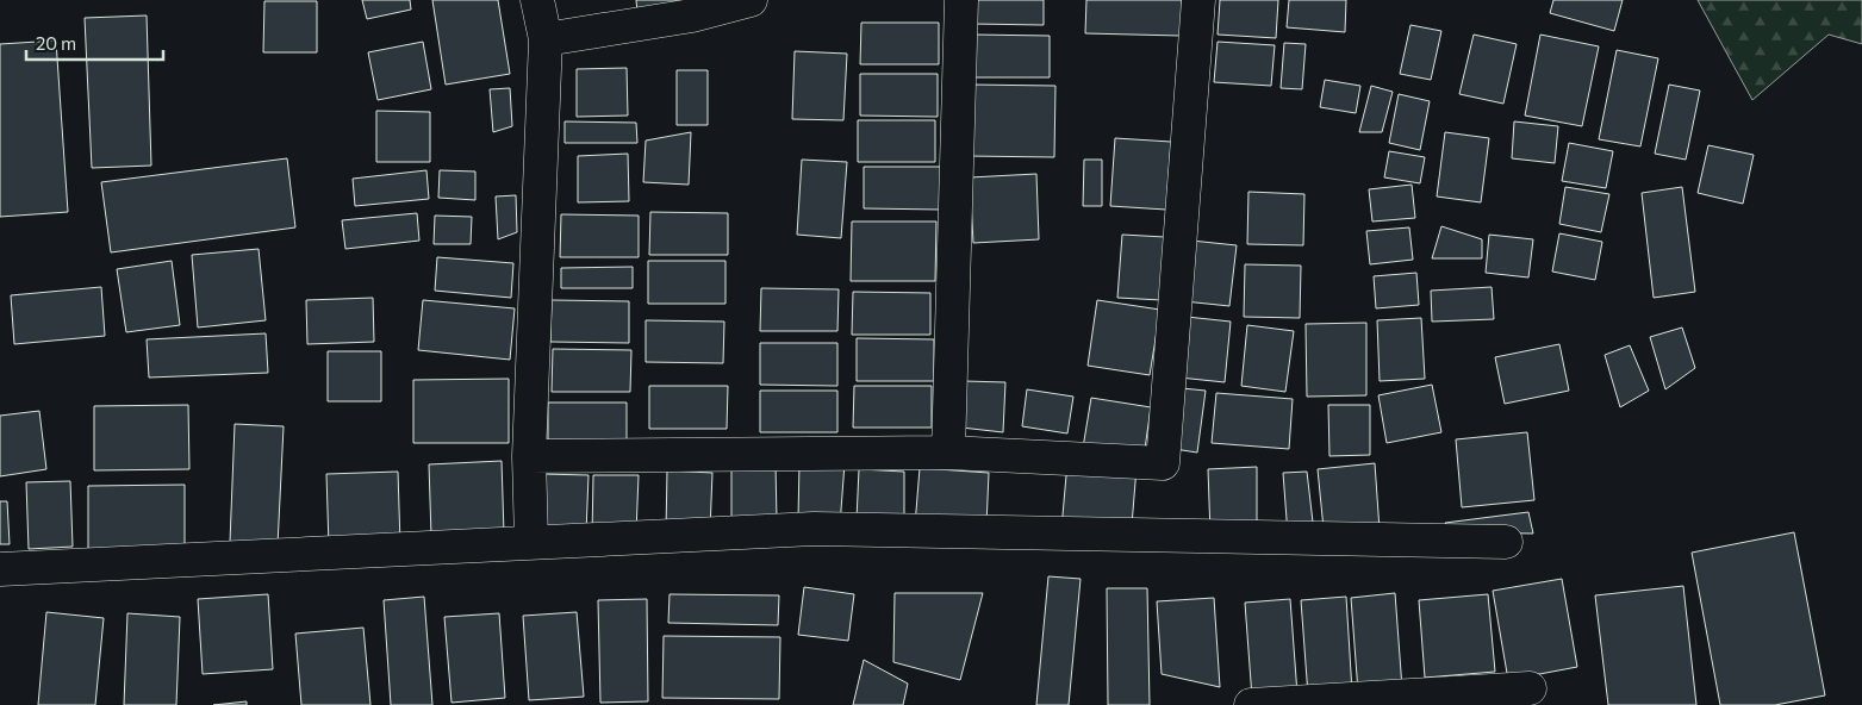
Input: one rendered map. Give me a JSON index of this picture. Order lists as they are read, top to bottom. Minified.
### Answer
{"scale_bar":"20 m"}
